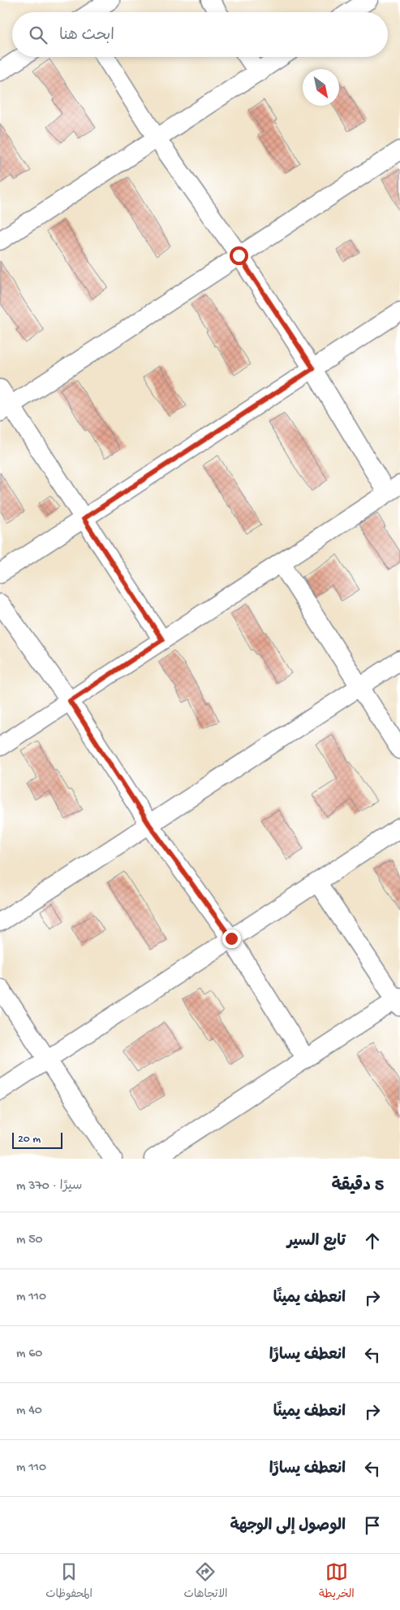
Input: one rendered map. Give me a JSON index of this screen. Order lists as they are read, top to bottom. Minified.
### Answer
{"scale_bar":"20 m","north":"bottom right","page":{"search":"ابحث هنا","scale":"20 m","heading":["5 دقيقة","سيرًا · 370 m"],"list":[["تابع السير","50 m"],["انعطف يمينًا","110 m"],["انعطف يسارًا","60 m"],["انعطف يمينًا","40 m"],["انعطف يسارًا","110 m"],"الوصول إلى الوجهة"],"nav":["الخريطة","الاتجاهات","المحفوظات"]}}
